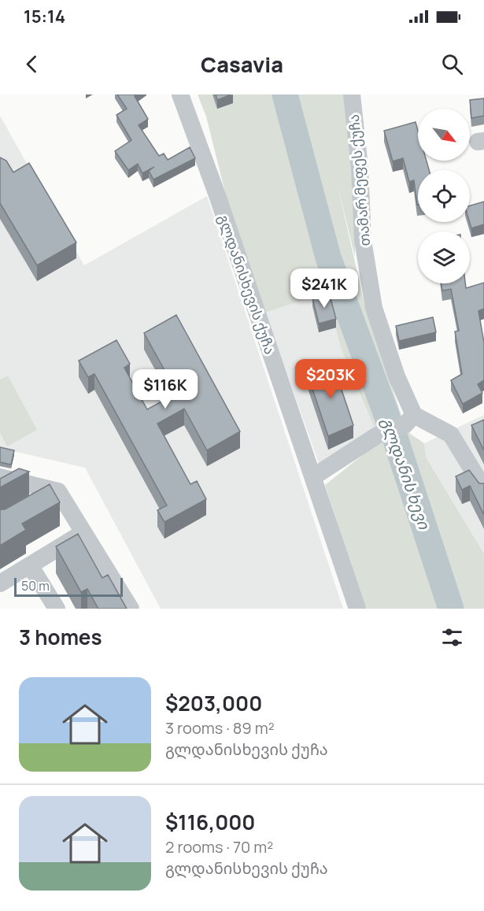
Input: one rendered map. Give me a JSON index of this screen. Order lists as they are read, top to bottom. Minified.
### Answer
{"streets":{"street":["თამარ მეფეს ქუჩა","გლდანისხევის ქუჩა"]},"water":["გლდანის ხევი"],"scale_bar":"50 m","north":"bottom right","page":{"status":"15:14","header":"Casavia","price":["$241K","$203K","$116K"],"scale":"50 m","heading":"3 homes","list":[{"name":"$203,000","note":"3 rooms · 89 m² · გლდანისხევის ქუჩა"},{"name":"$116,000","note":"2 rooms · 70 m² · გლდანისხევის ქუჩა"}]}}
